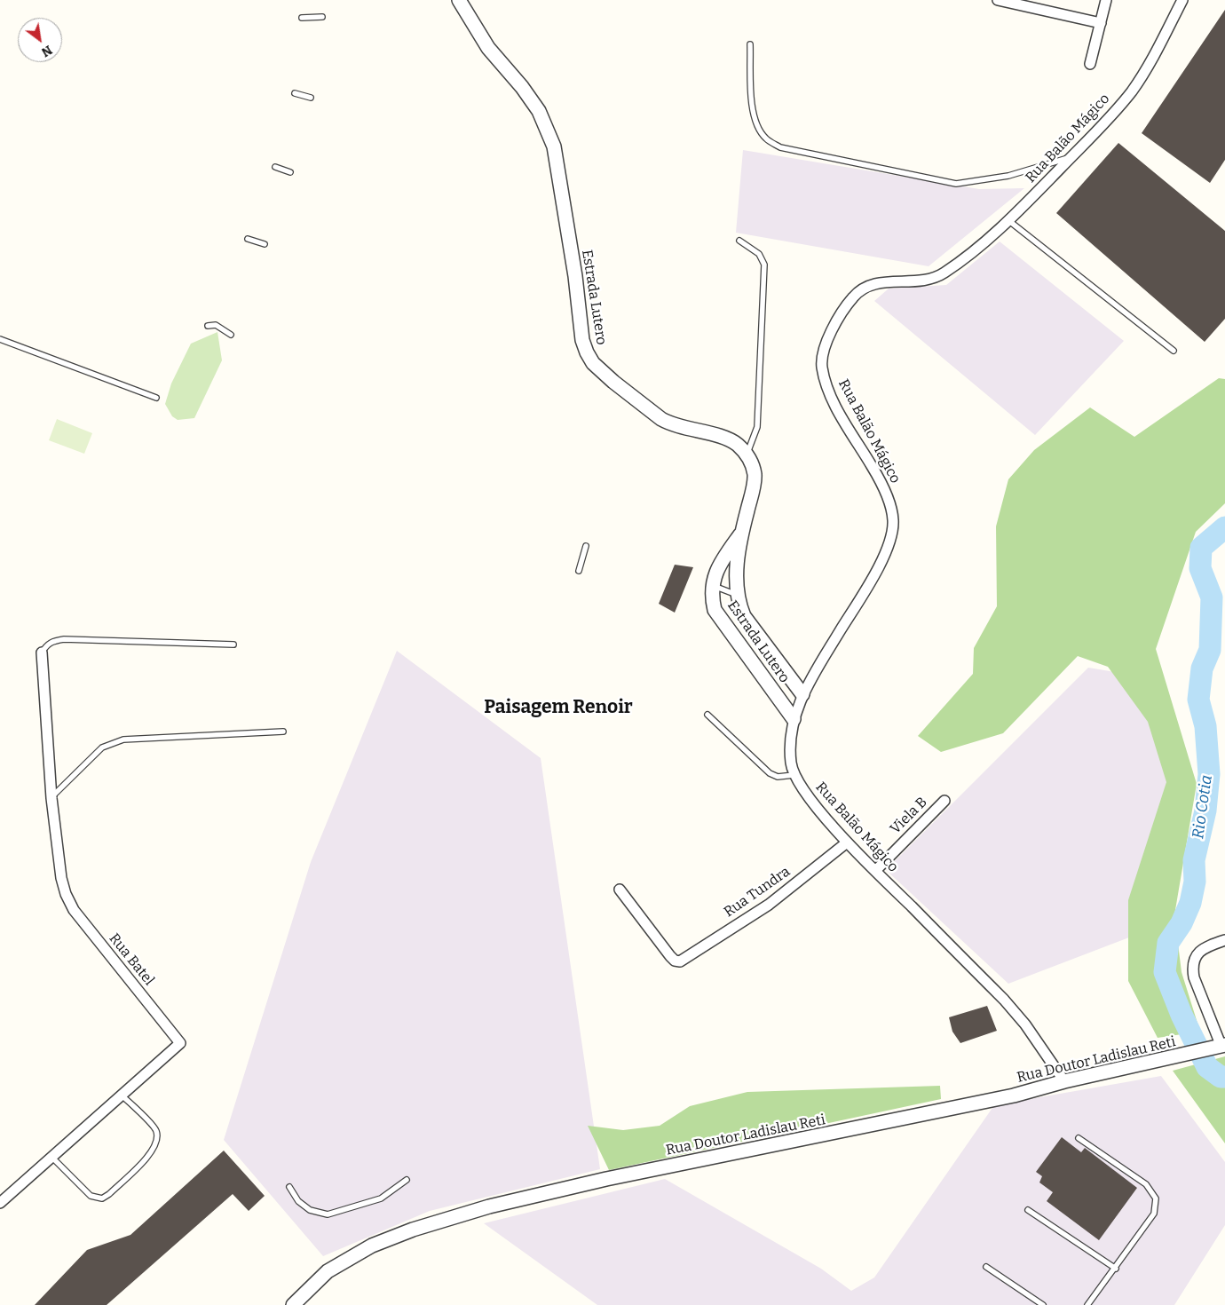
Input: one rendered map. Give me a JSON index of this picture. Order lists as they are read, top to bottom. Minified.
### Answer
{"streets":{"street":["Rua Balão Mágico","Estrada Lutero","Viela B","Rua Tundra","Rua Batel","Rua Doutor Ladislau Reti"]},"crossings":[["Rua Balão Mágico","Estrada Lutero"],["Rua Balão Mágico","Viela B"],["Rua Balão Mágico","Rua Tundra"],["Rua Balão Mágico","Rua Doutor Ladislau Reti"]],"districts":["Paisagem Renoir"],"water":["Rio Cotia"],"north":"bottom right"}
